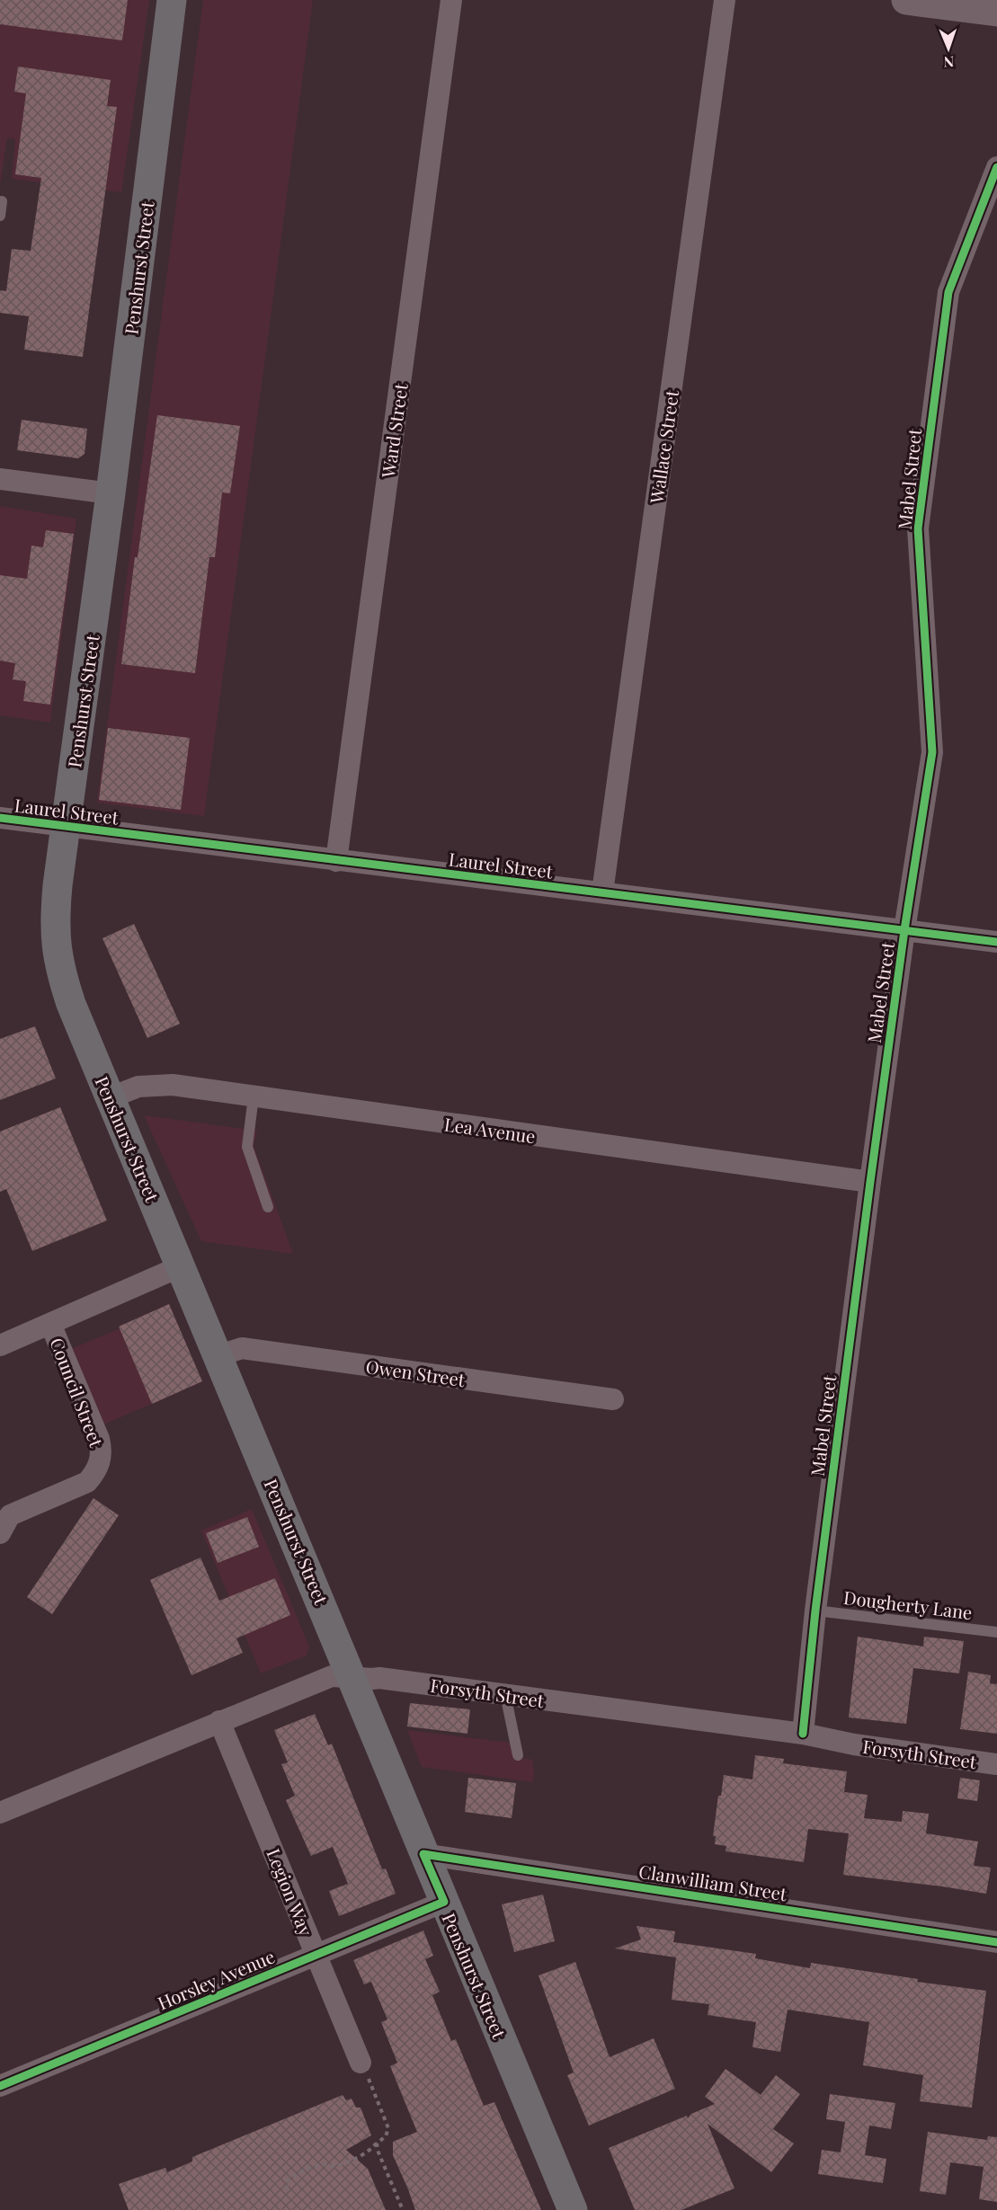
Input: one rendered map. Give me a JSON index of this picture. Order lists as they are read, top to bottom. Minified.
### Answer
{"streets":{"main road":["Penshurst Street"],"street":["Ward Street","Wallace Street","Mabel Street","Laurel Street","Lea Avenue","Owen Street","Council Street","Forsyth Street","Clanwilliam Street","Legion Way","Horsley Avenue"],"lane":["Dougherty Lane"]},"crossings":[["Penshurst Street","Laurel Street"],["Penshurst Street","Lea Avenue"],["Penshurst Street","Owen Street"],["Penshurst Street","Forsyth Street"],["Penshurst Street","Clanwilliam Street"],["Penshurst Street","Horsley Avenue"],["Ward Street","Laurel Street"],["Wallace Street","Laurel Street"],["Mabel Street","Laurel Street"],["Mabel Street","Lea Avenue"],["Mabel Street","Dougherty Lane"],["Mabel Street","Forsyth Street"],["Forsyth Street","Legion Way"],["Legion Way","Horsley Avenue"]],"north":"bottom"}
